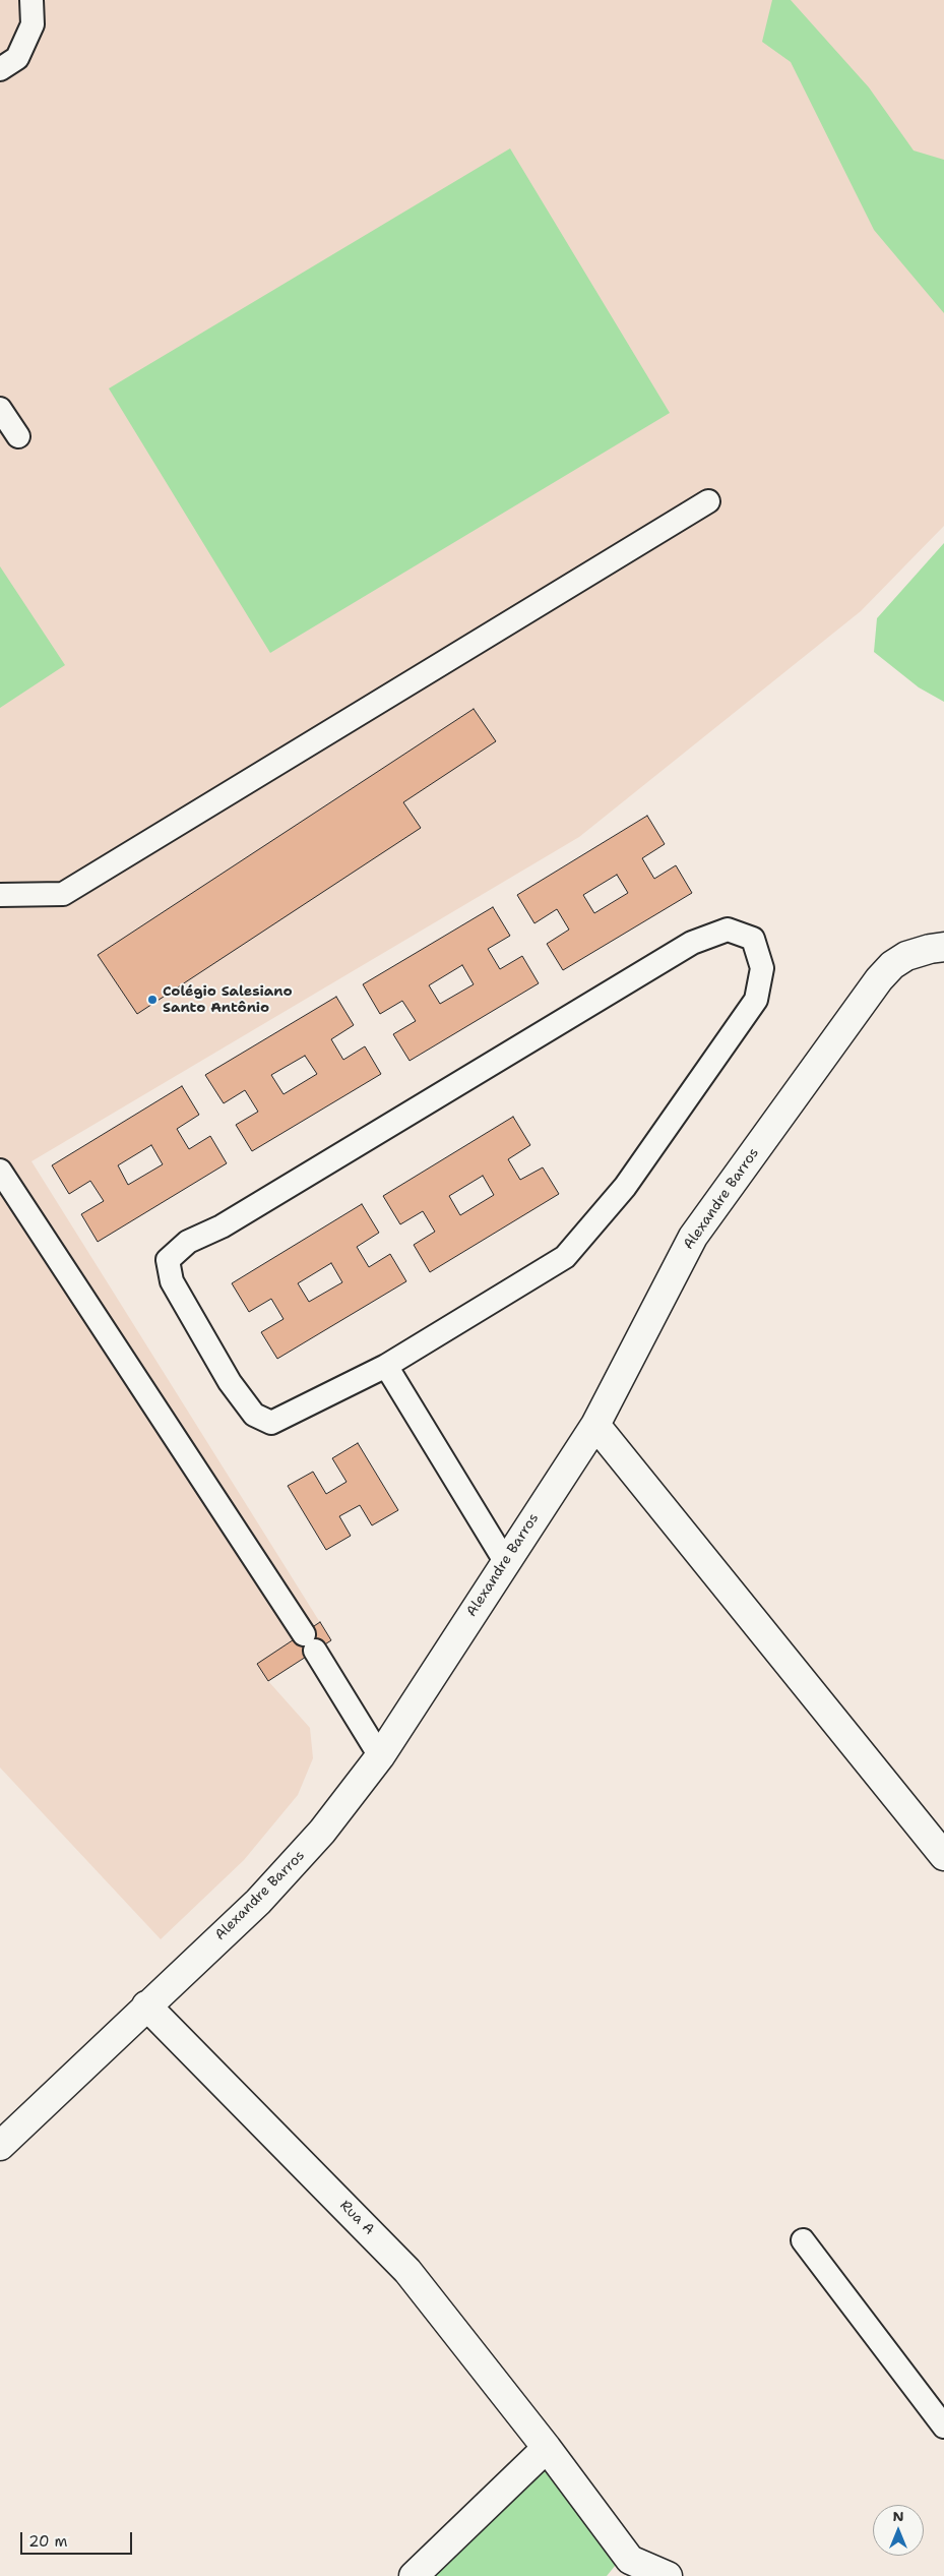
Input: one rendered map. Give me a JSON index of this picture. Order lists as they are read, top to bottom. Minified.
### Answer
{"streets":{"street":["Alexandre Barros","Rua A"]},"crossings":[["Alexandre Barros","Rua A"]],"places":["Colégio Salesiano Santo Antônio"],"scale_bar":"20 m","north":"top"}
